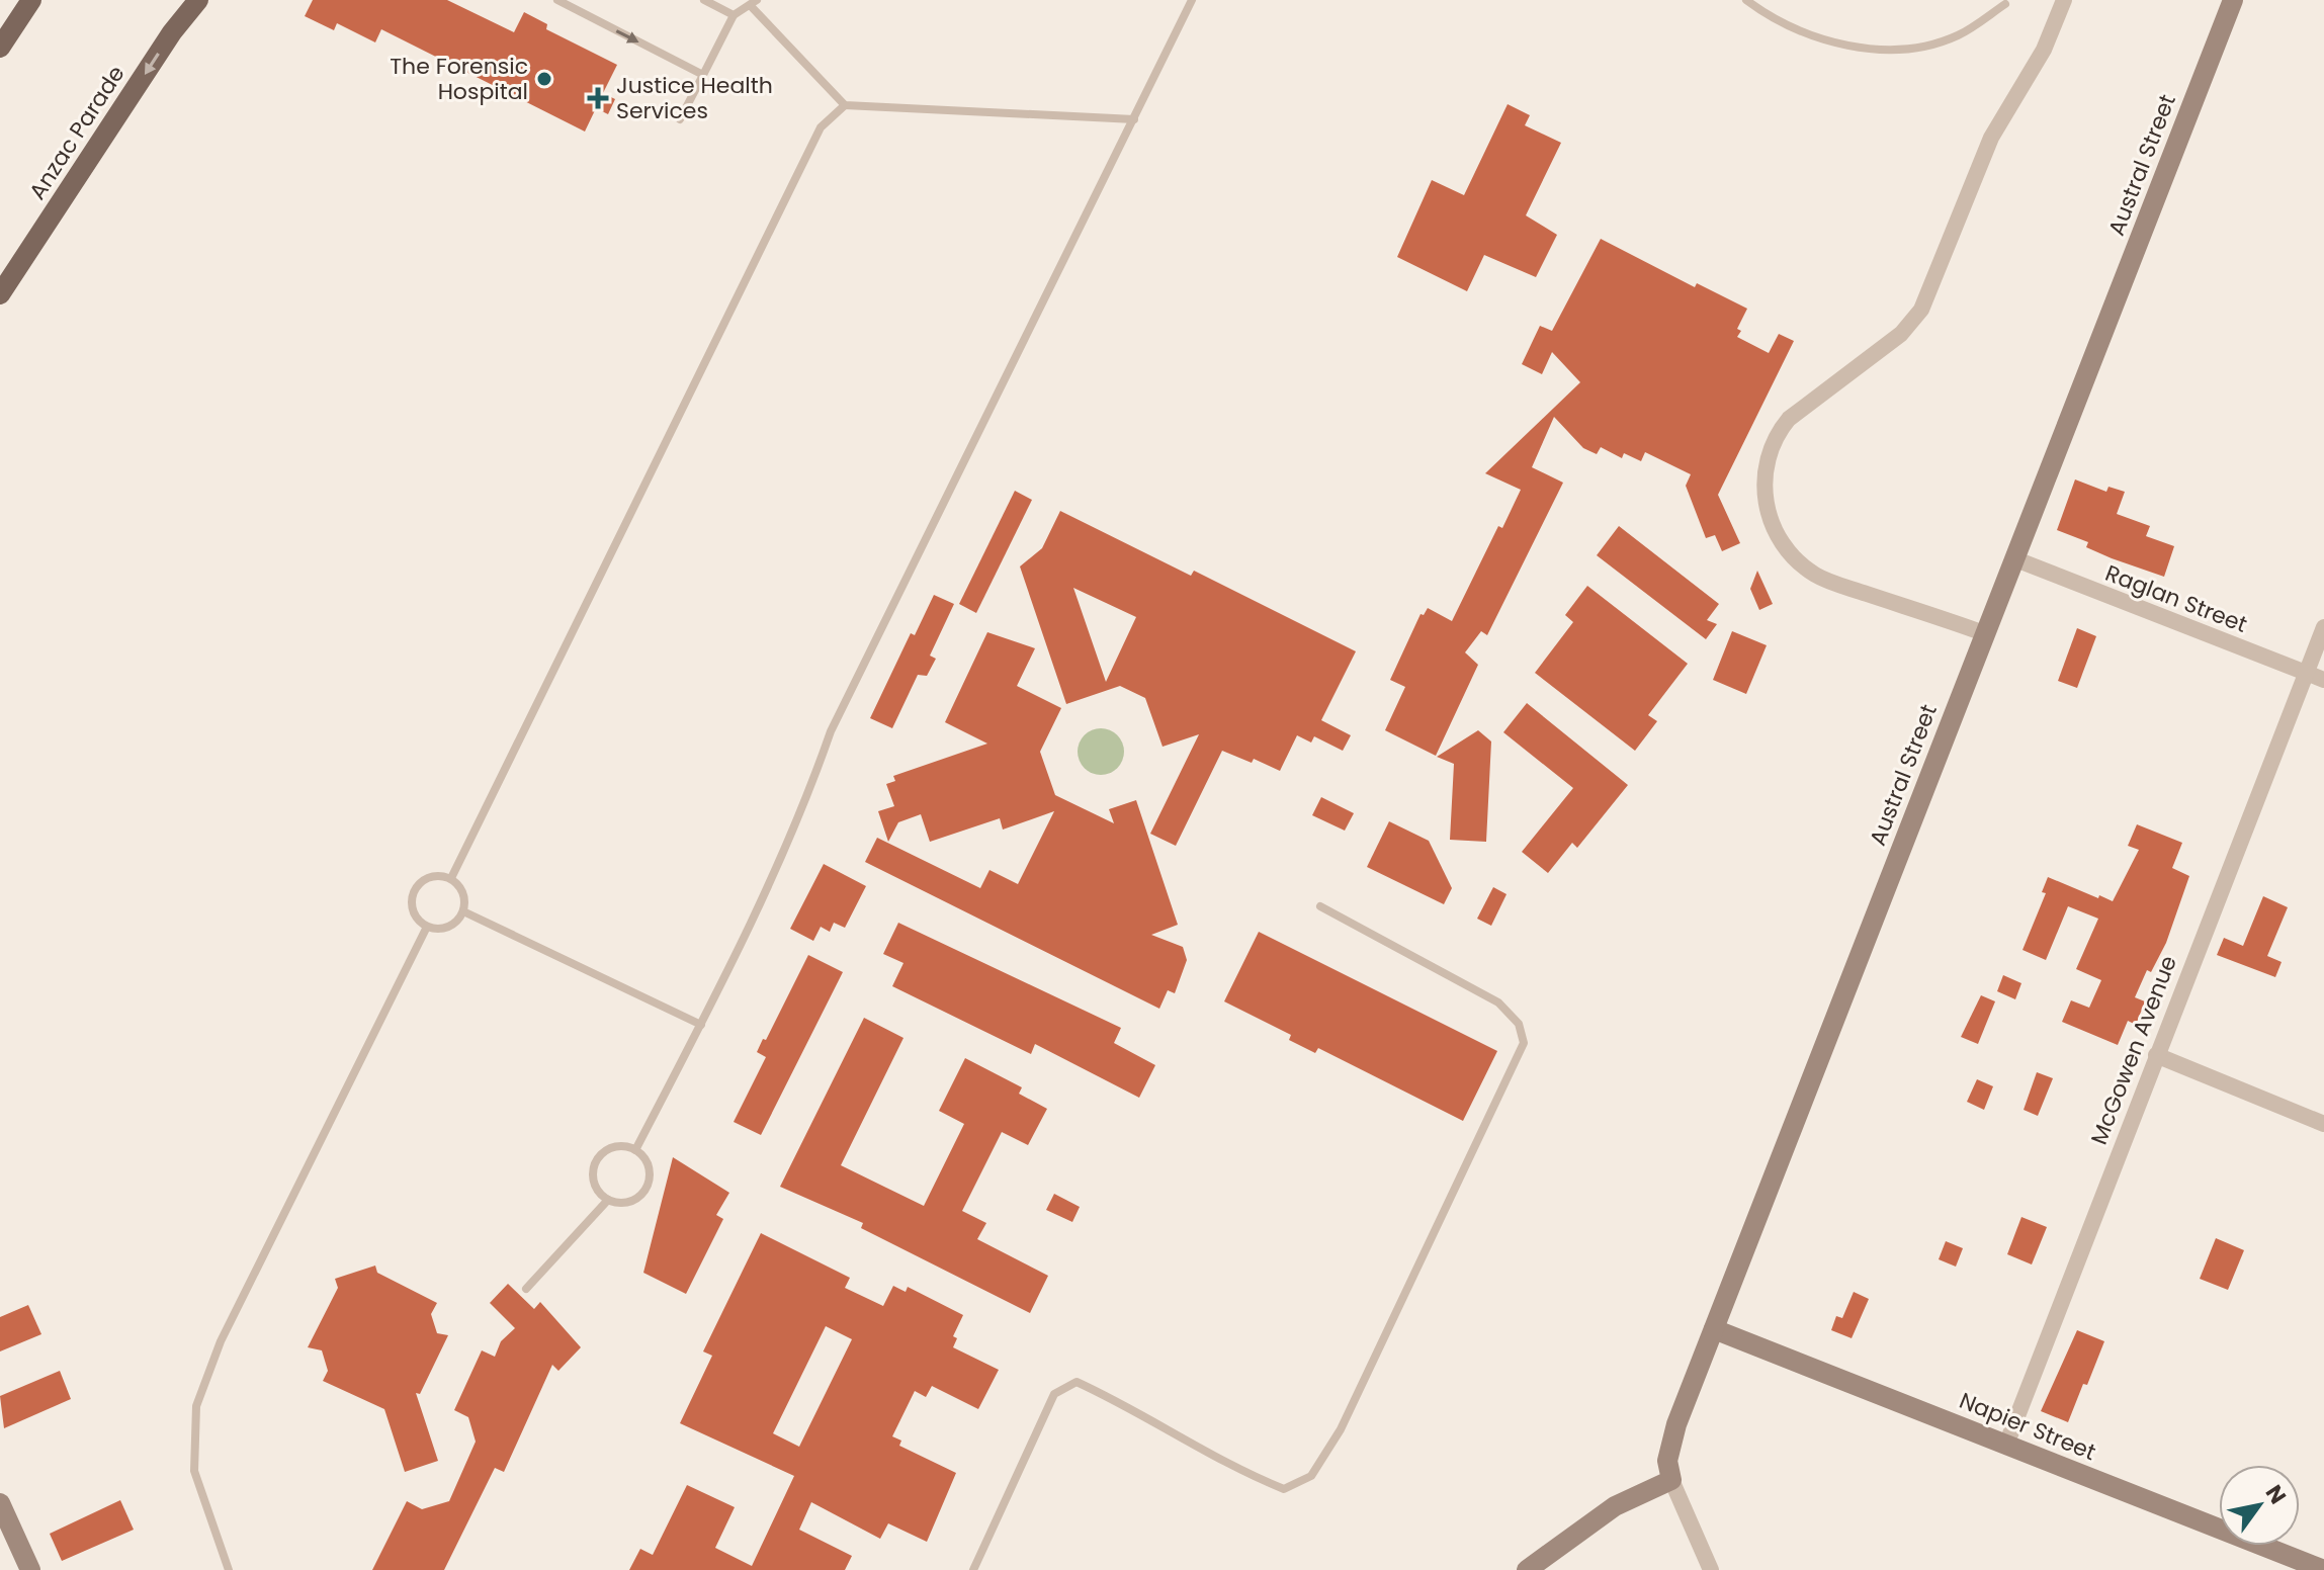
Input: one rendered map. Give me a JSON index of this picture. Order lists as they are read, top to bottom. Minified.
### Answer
{"streets":{"main road":["Anzac Parade"],"street":["Austral Street","Raglan Street","McGowen Avenue","Napier Street"]},"crossings":[["Austral Street","Raglan Street"],["Austral Street","Napier Street"],["Raglan Street","McGowen Avenue"],["McGowen Avenue","Napier Street"]],"one_way":["Anzac Parade"],"places":{"other":["The Forensic Hospital"],"health":["Justice Health Services"]},"north":"top right"}
